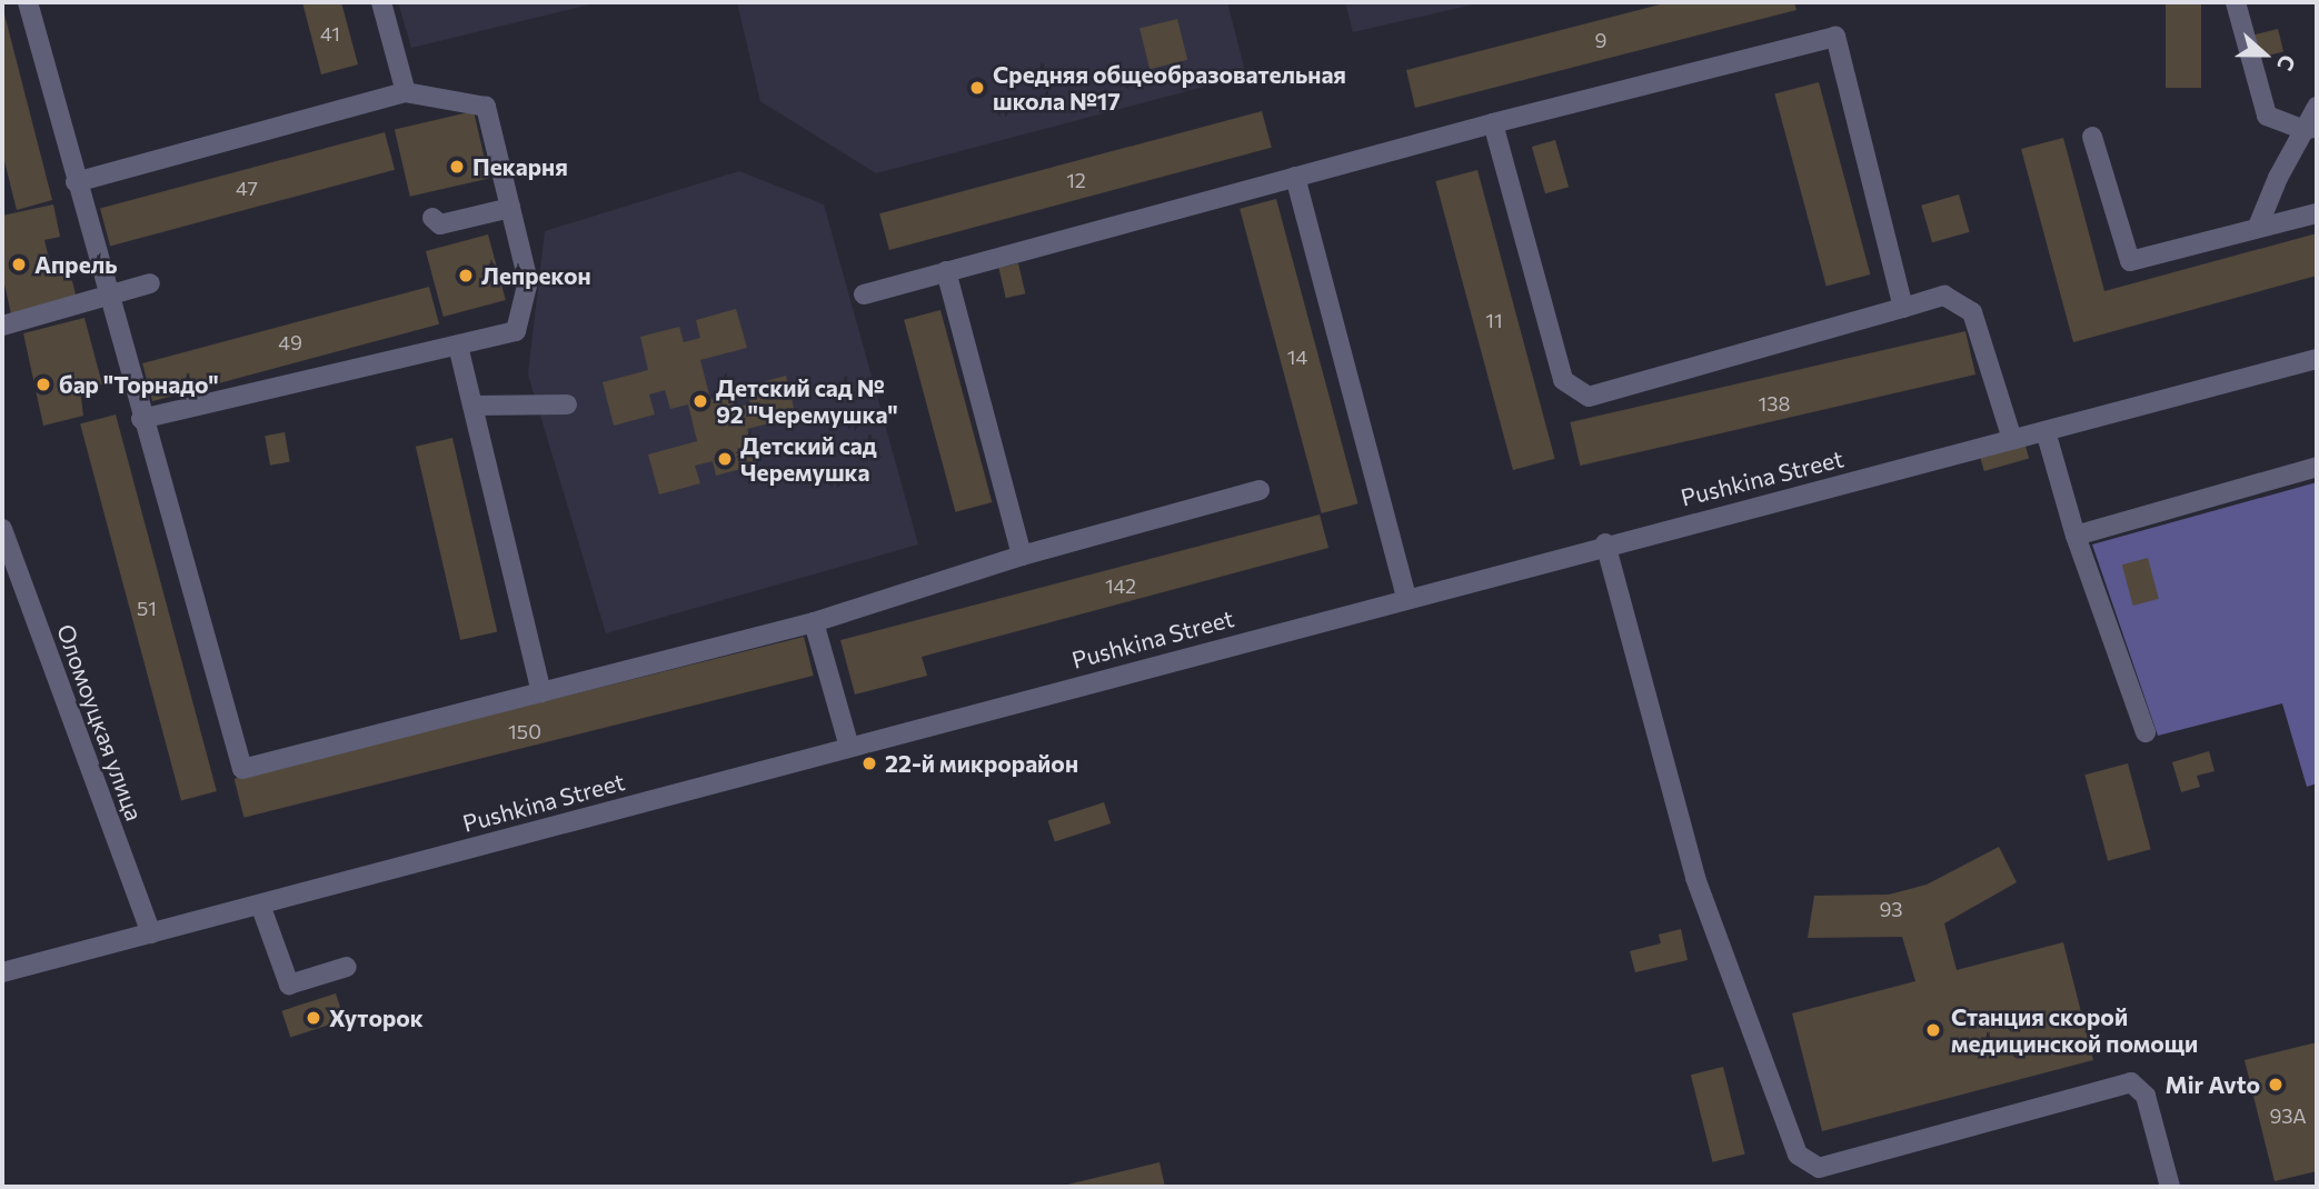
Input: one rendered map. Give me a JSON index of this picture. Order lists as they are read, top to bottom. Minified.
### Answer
{"streets":{"street":["Pushkina Street","Оломоуцкая улица"]},"crossings":[["Pushkina Street","Оломоуцкая улица"]],"places":["Средняя общеобразовательная школа №17","Пекарня","Апрель","Лепрекон","бар \"Торнадо\"","Детский сад № 92 \"Черемушка\"","Детский сад Черемушка","22-й микрорайон","Хуторок","Станция скорой медицинской помощи","Mir Avto"],"house_numbers":["41","9","12","47","11","49","14","138","142","51","150","93","93А"],"north":"right"}
